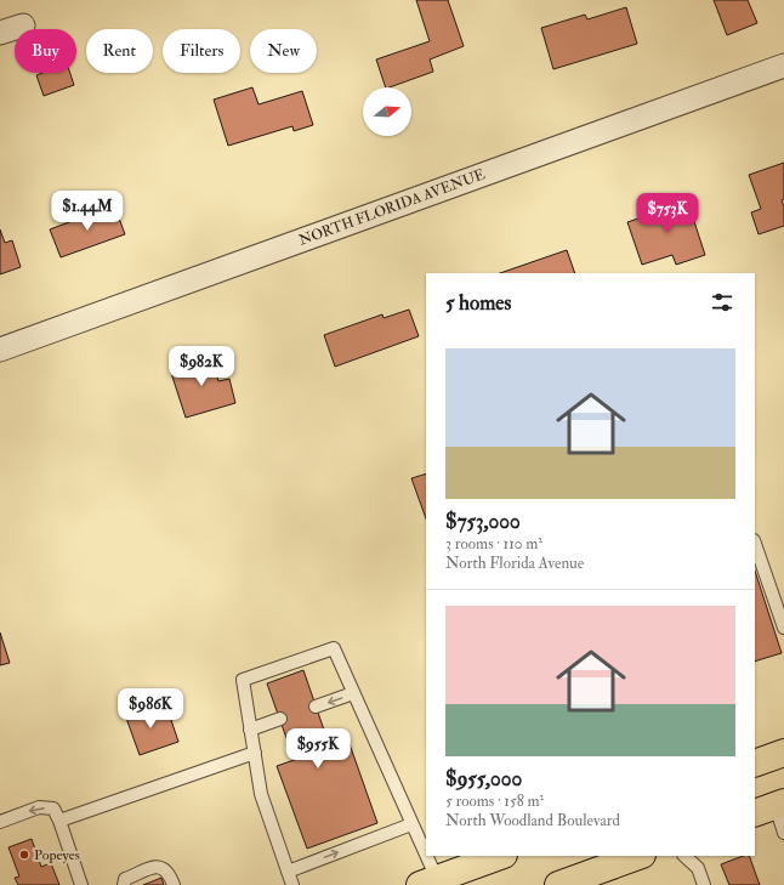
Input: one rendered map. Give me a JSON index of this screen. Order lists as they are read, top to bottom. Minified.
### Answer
{"streets":{"street":["NORTH FLORIDA AVENUE"]},"places":["Popeyes"],"north":"right","page":{"chip":["Buy","Rent","Filters","New"],"price":["$1.44M","$753K","$982K","$986K","$955K"],"heading":"5 homes","list":[{"name":"$753,000","note":"3 rooms · 110 m² · North Florida Avenue"},{"name":"$955,000","note":"5 rooms · 158 m² · North Woodland Boulevard"}]}}
